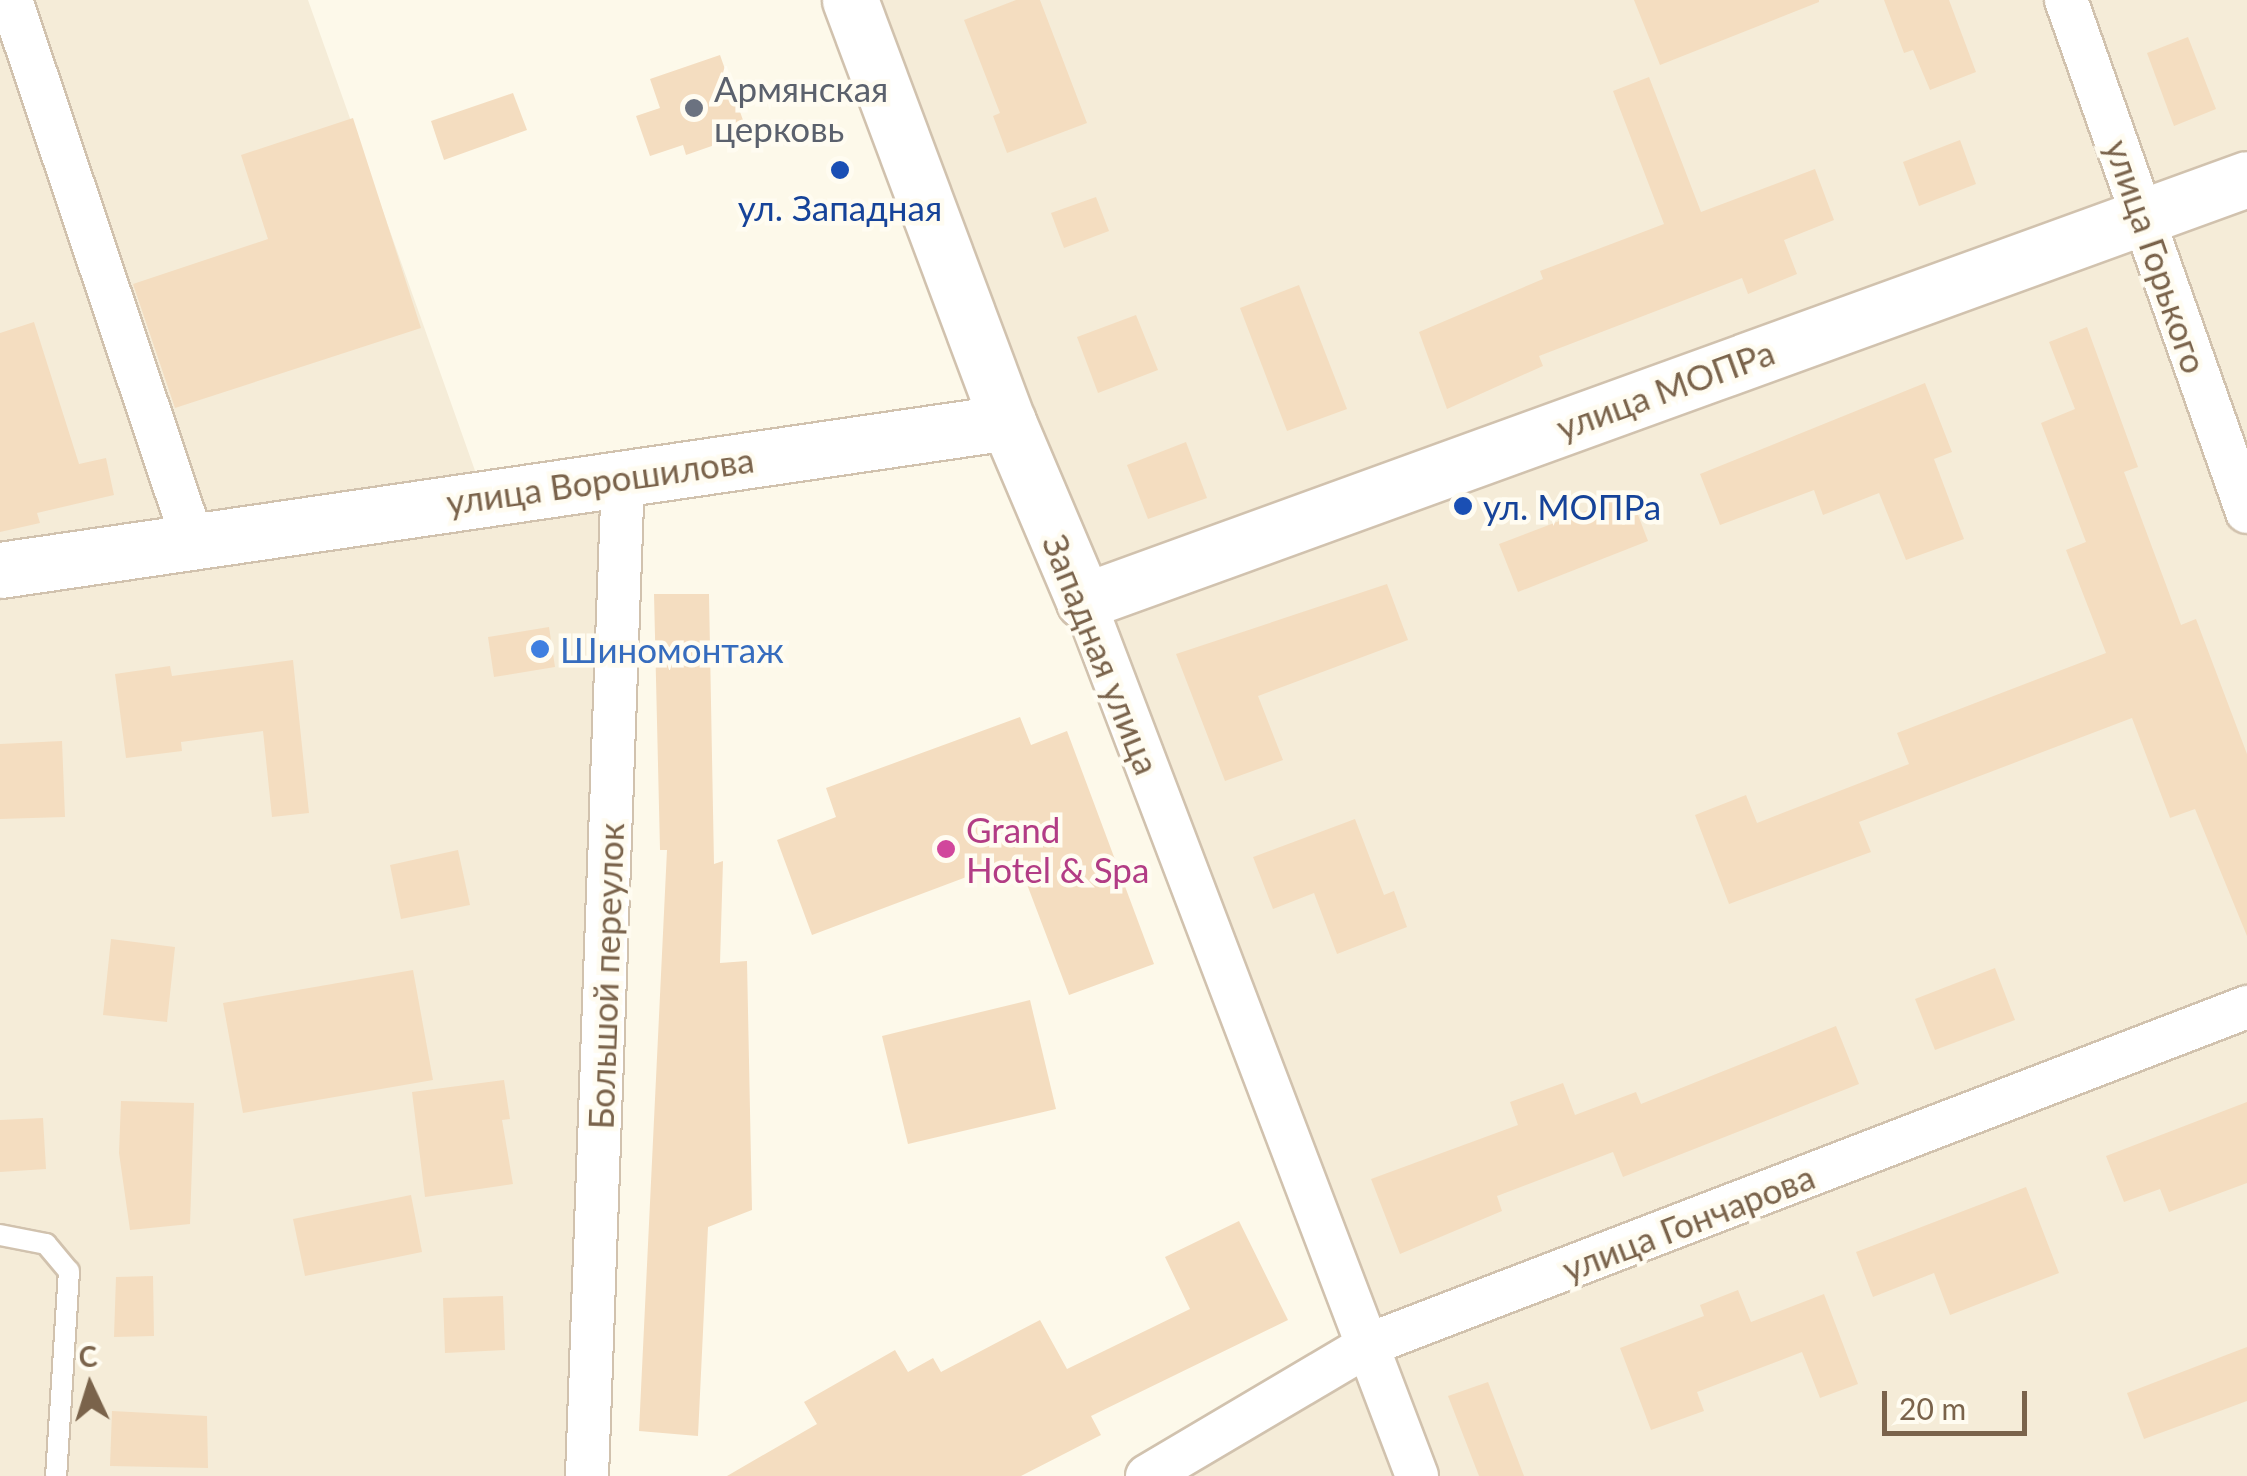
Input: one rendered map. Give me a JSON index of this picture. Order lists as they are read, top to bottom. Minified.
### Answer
{"streets":{"main road":["улица МОПРа","улица Ворошилова","Западная улица"],"street":["улица Горького","Большой переулок","улица Гончарова"]},"crossings":[["улица Горького","улица МОПРа"],["улица МОПРа","Западная улица"],["улица Ворошилова","Западная улица"],["улица Ворошилова","Большой переулок"],["Западная улица","улица Гончарова"]],"places":["Армянская церковь","ул. Западная","ул. МОПРа","Шиномонтаж","Grand Hotel & Spa"],"scale_bar":"20 m","north":"top"}
